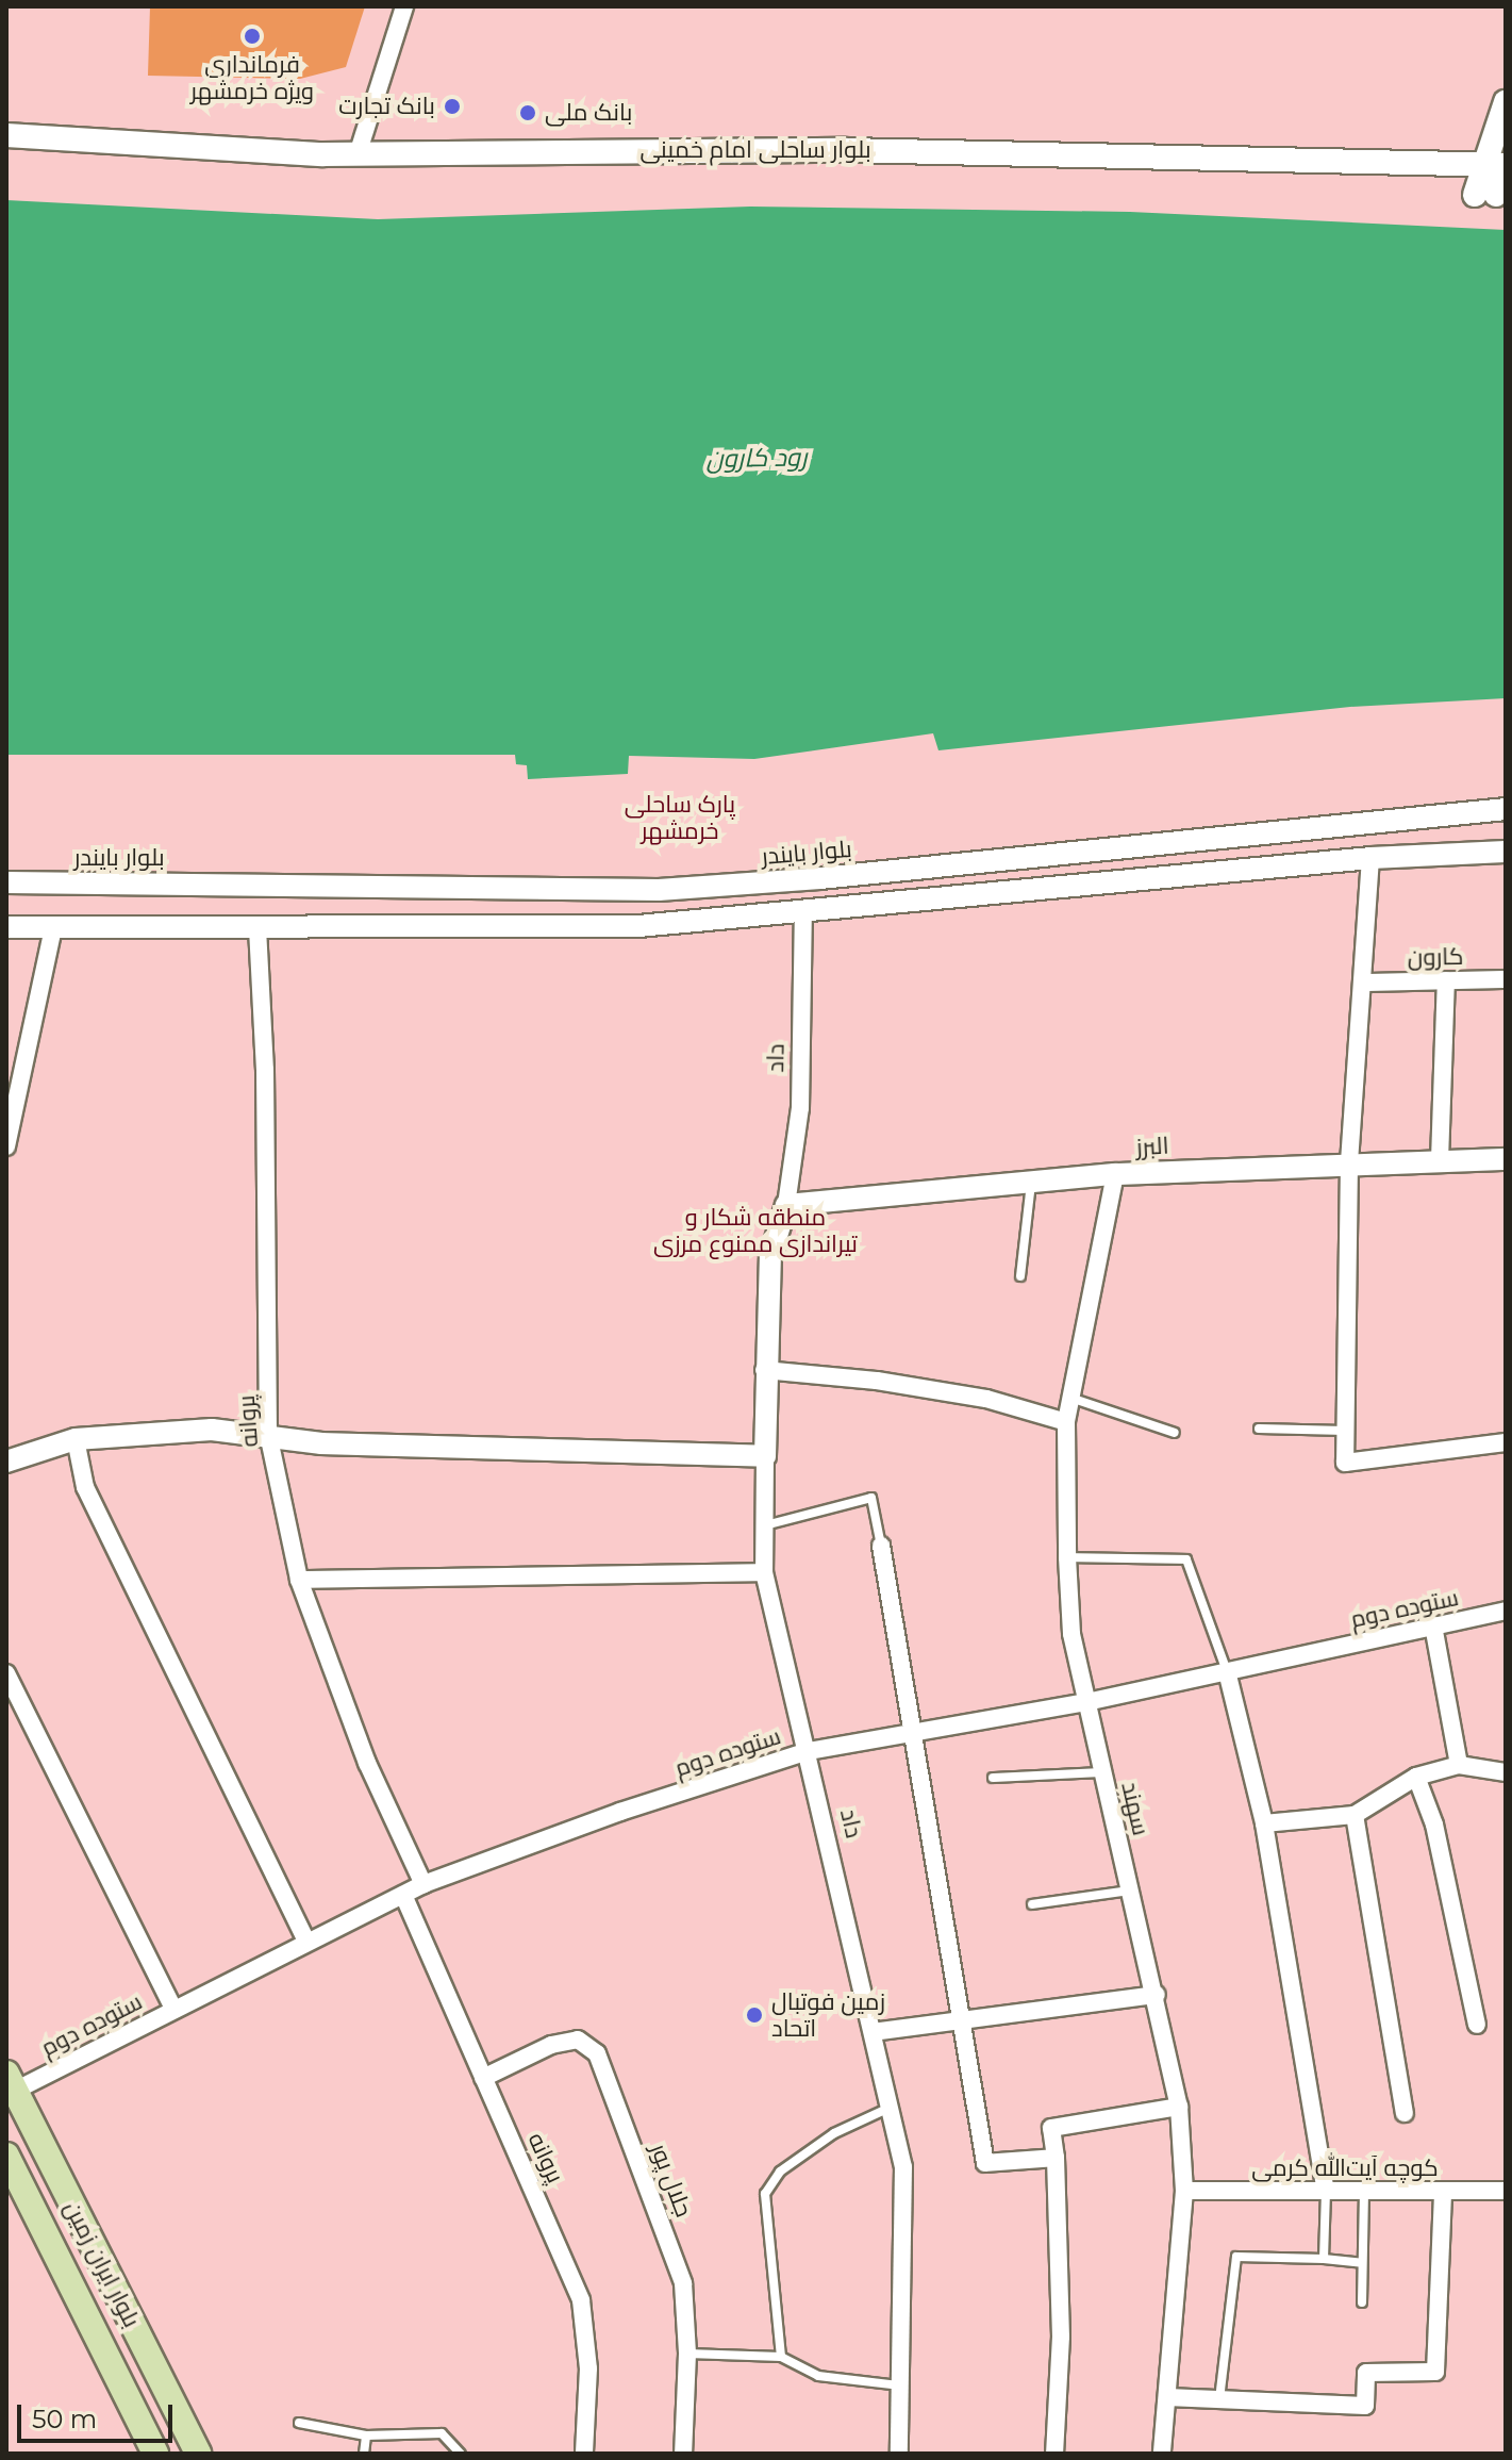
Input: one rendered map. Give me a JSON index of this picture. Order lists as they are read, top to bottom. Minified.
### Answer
{"streets":{"main road":["بلوار ساحلی امام خمینی","بلوار ایران زمین"],"street":["بلوار بایندر","کارون","داد","البرز","پروانه","ستوده دوم","سهند","کوچه آیت‌الله کرمی","جلال پور"]},"crossings":[["داد","البرز"],["داد","ستوده دوم"],["البرز","سهند"],["پروانه","ستوده دوم"],["پروانه","جلال پور"],["ستوده دوم","سهند"],["ستوده دوم","بلوار ایران زمین"],["سهند","کوچه آیت‌الله کرمی"]],"water":["رود کارون"],"parks":["پارک ساحلی خرمشهر","منطقه شکار و تیراندازی ممنوع مرزی"],"places":["فرمانداری ویژه خرمشهر","بانک تجارت","بانک ملی","زمین فوتبال اتحاد"],"scale_bar":"50 m"}
